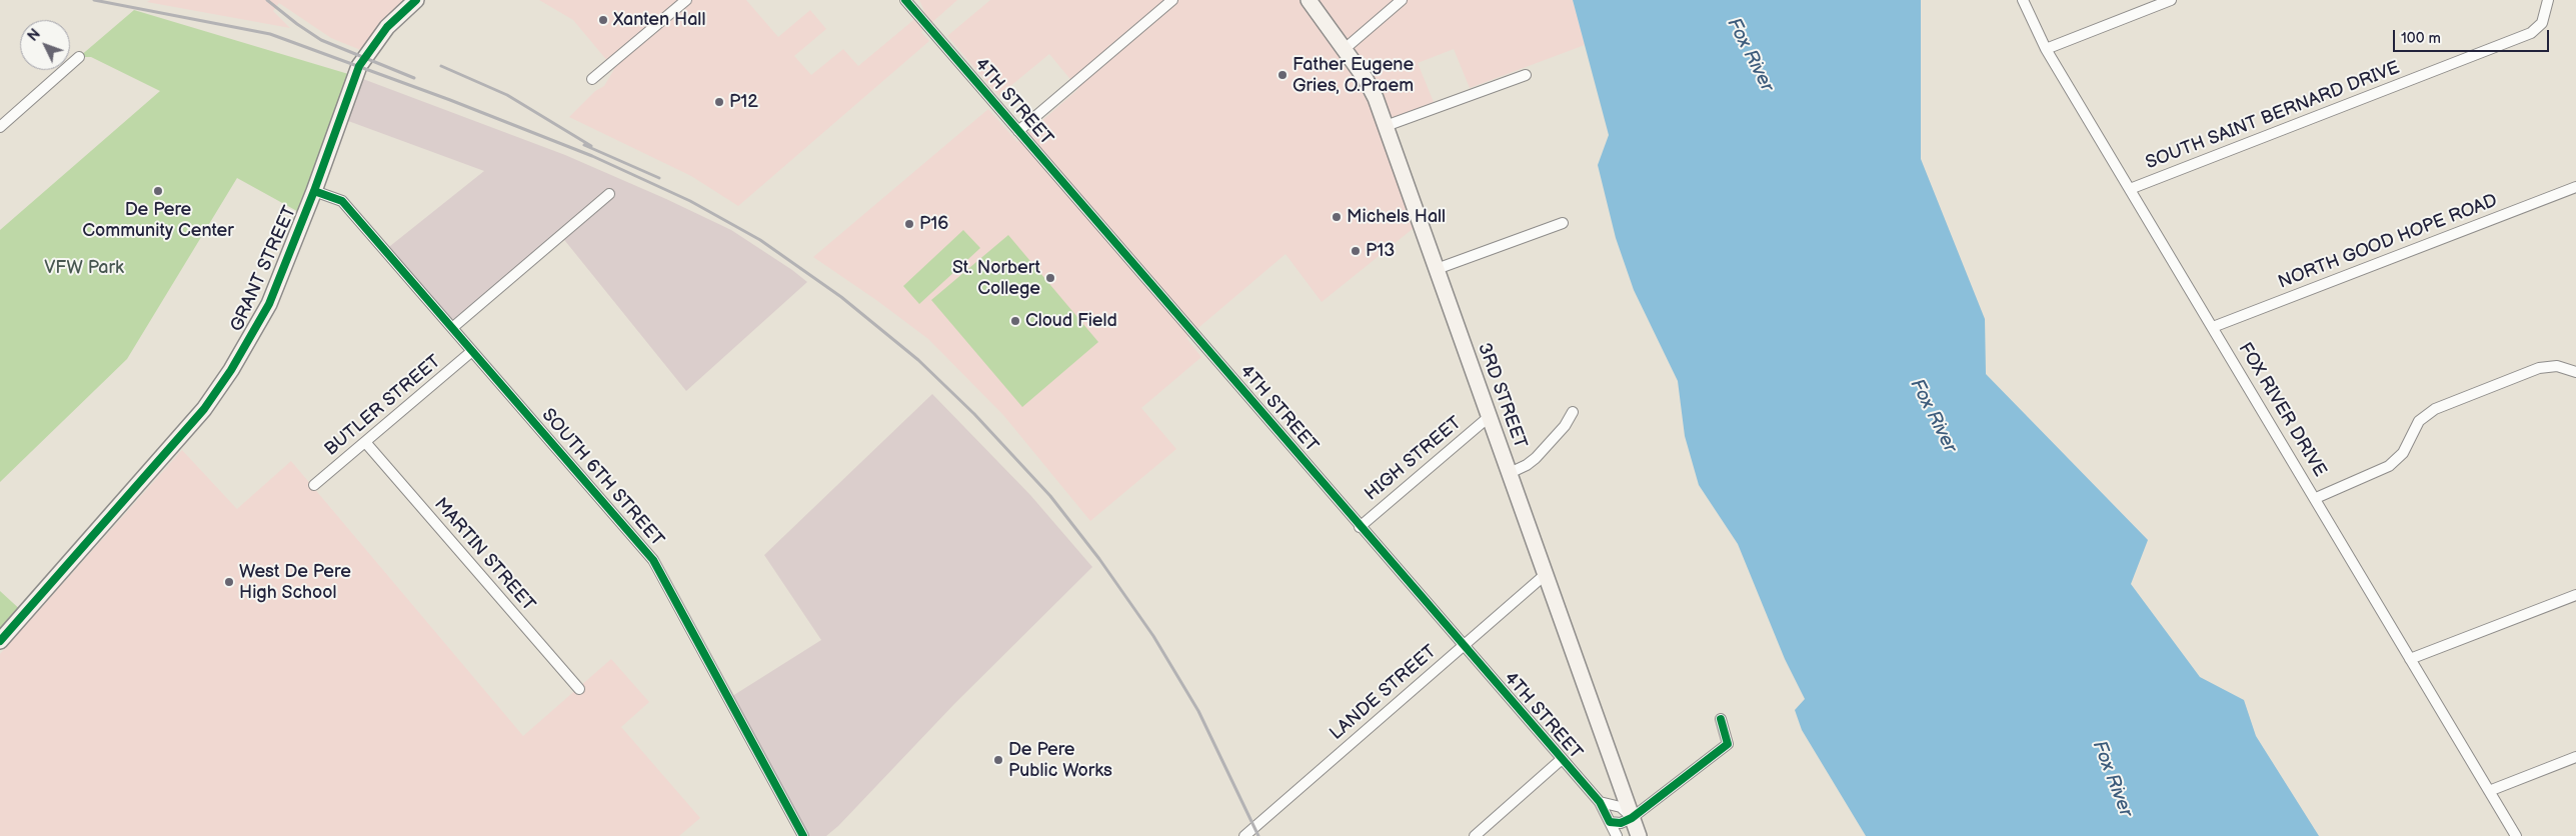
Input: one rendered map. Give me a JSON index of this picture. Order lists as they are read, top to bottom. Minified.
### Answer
{"streets":{"main road":["GRANT STREET","3RD STREET"],"street":["4TH STREET","SOUTH SAINT BERNARD DRIVE","NORTH GOOD HOPE ROAD","BUTLER STREET","FOX RIVER DRIVE","HIGH STREET","SOUTH 6TH STREET","MARTIN STREET","LANDE STREET"]},"crossings":[["4TH STREET","3RD STREET"],["4TH STREET","HIGH STREET"],["4TH STREET","LANDE STREET"],["SOUTH SAINT BERNARD DRIVE","FOX RIVER DRIVE"],["NORTH GOOD HOPE ROAD","FOX RIVER DRIVE"],["GRANT STREET","SOUTH 6TH STREET"],["3RD STREET","HIGH STREET"],["3RD STREET","LANDE STREET"],["BUTLER STREET","SOUTH 6TH STREET"],["BUTLER STREET","MARTIN STREET"]],"water":["Fox River"],"parks":["VFW Park"],"places":["Xanten Hall","Father Eugene Gries, O.Praem","P12","De Pere Community Center","Michels Hall","P16","P13","St. Norbert College","Cloud Field","West De Pere High School","De Pere Public Works"],"scale_bar":"100 m","north":"top left"}
